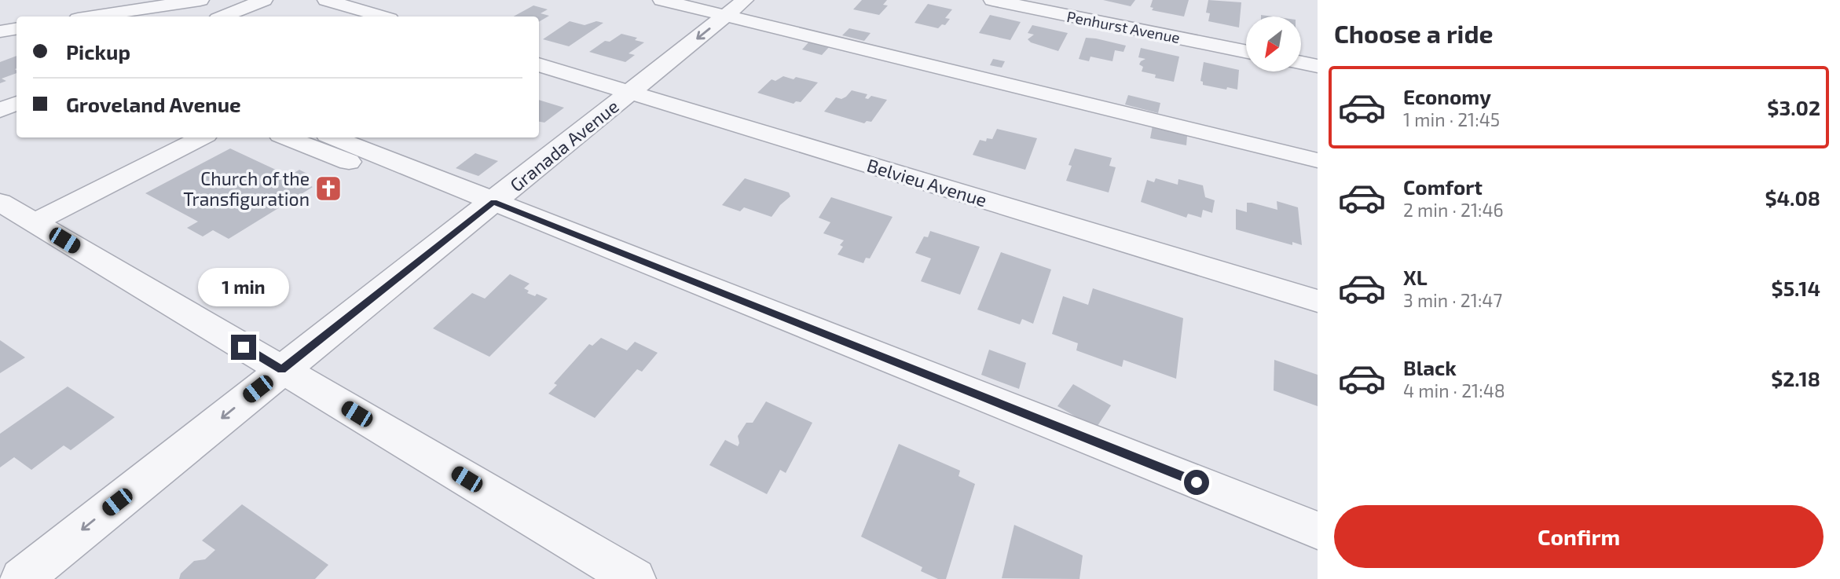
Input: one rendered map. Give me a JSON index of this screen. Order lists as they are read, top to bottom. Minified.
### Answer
{"streets":{"street":["Penhurst Avenue","Granada Avenue","Belvieu Avenue"]},"crossings":[["Granada Avenue","Belvieu Avenue"]],"one_way":["Granada Avenue"],"places":{"church":["Church of the Transfiguration"]},"north":"bottom left","page":{"heading":"Choose a ride","banner":["Pickup","Groveland Avenue"],"list":[{"name":"Economy","note":"1 min · 21:45","value":"$3.02"},{"name":"Comfort","note":"2 min · 21:46","value":"$4.08"},{"name":"XL","note":"3 min · 21:47","value":"$5.14"},{"name":"Black","note":"4 min · 21:48","value":"$2.18"}],"bubble":"1 min","buttons":"Confirm"}}
